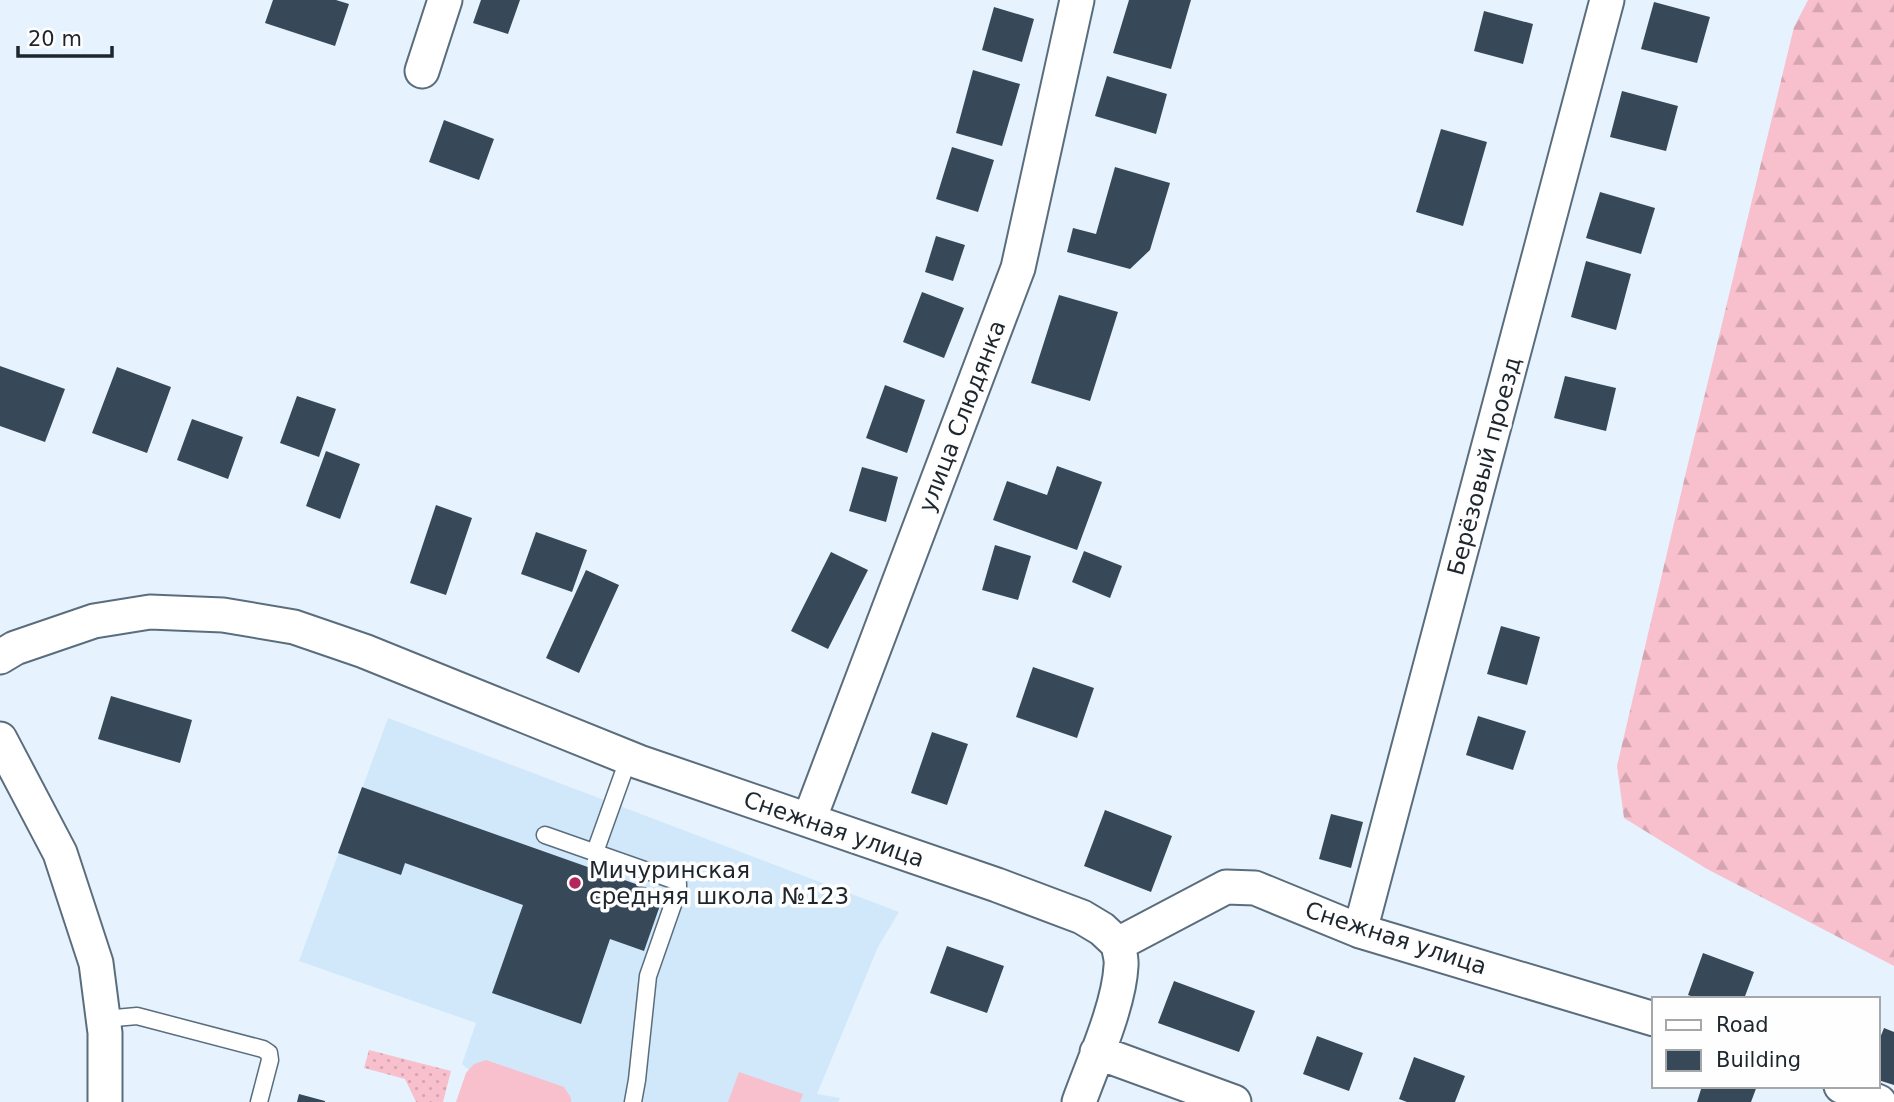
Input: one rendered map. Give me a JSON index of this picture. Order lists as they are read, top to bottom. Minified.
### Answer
{"streets":{"street":["улица Слюдянка","Берёзовый проезд","Снежная улица"]},"crossings":[["улица Слюдянка","Снежная улица"],["Берёзовый проезд","Снежная улица"]],"places":["Мичуринская средняя школа №123"],"legend":["Road","Building"],"scale_bar":"20 m"}
